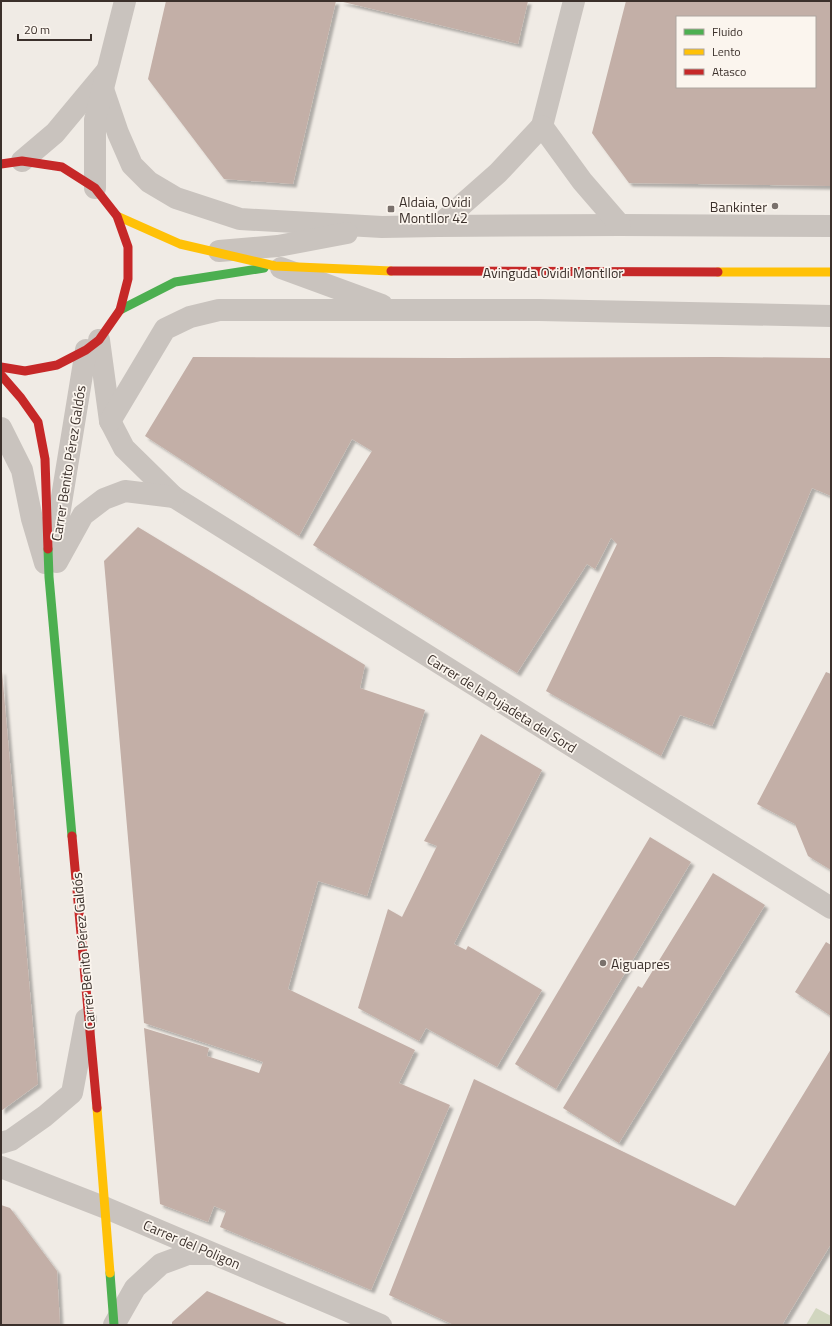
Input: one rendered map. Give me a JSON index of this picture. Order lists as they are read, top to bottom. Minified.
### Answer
{"streets":{"street":["Avinguda Ovidi Montllor","Carrer Benito Pérez Galdós","Carrer de la Pujadeta del Sord","Carrer del Poligon"]},"crossings":[["Avinguda Ovidi Montllor","Carrer de la Pujadeta del Sord"],["Carrer Benito Pérez Galdós","Carrer de la Pujadeta del Sord"],["Carrer Benito Pérez Galdós","Carrer del Poligon"]],"places":{"other":["Bankinter","Aiguapres"],"transit":["Aldaia, Ovidi Montllor 42"]},"legend":["Fluido","Lento","Atasco"],"scale_bar":"20 m"}
